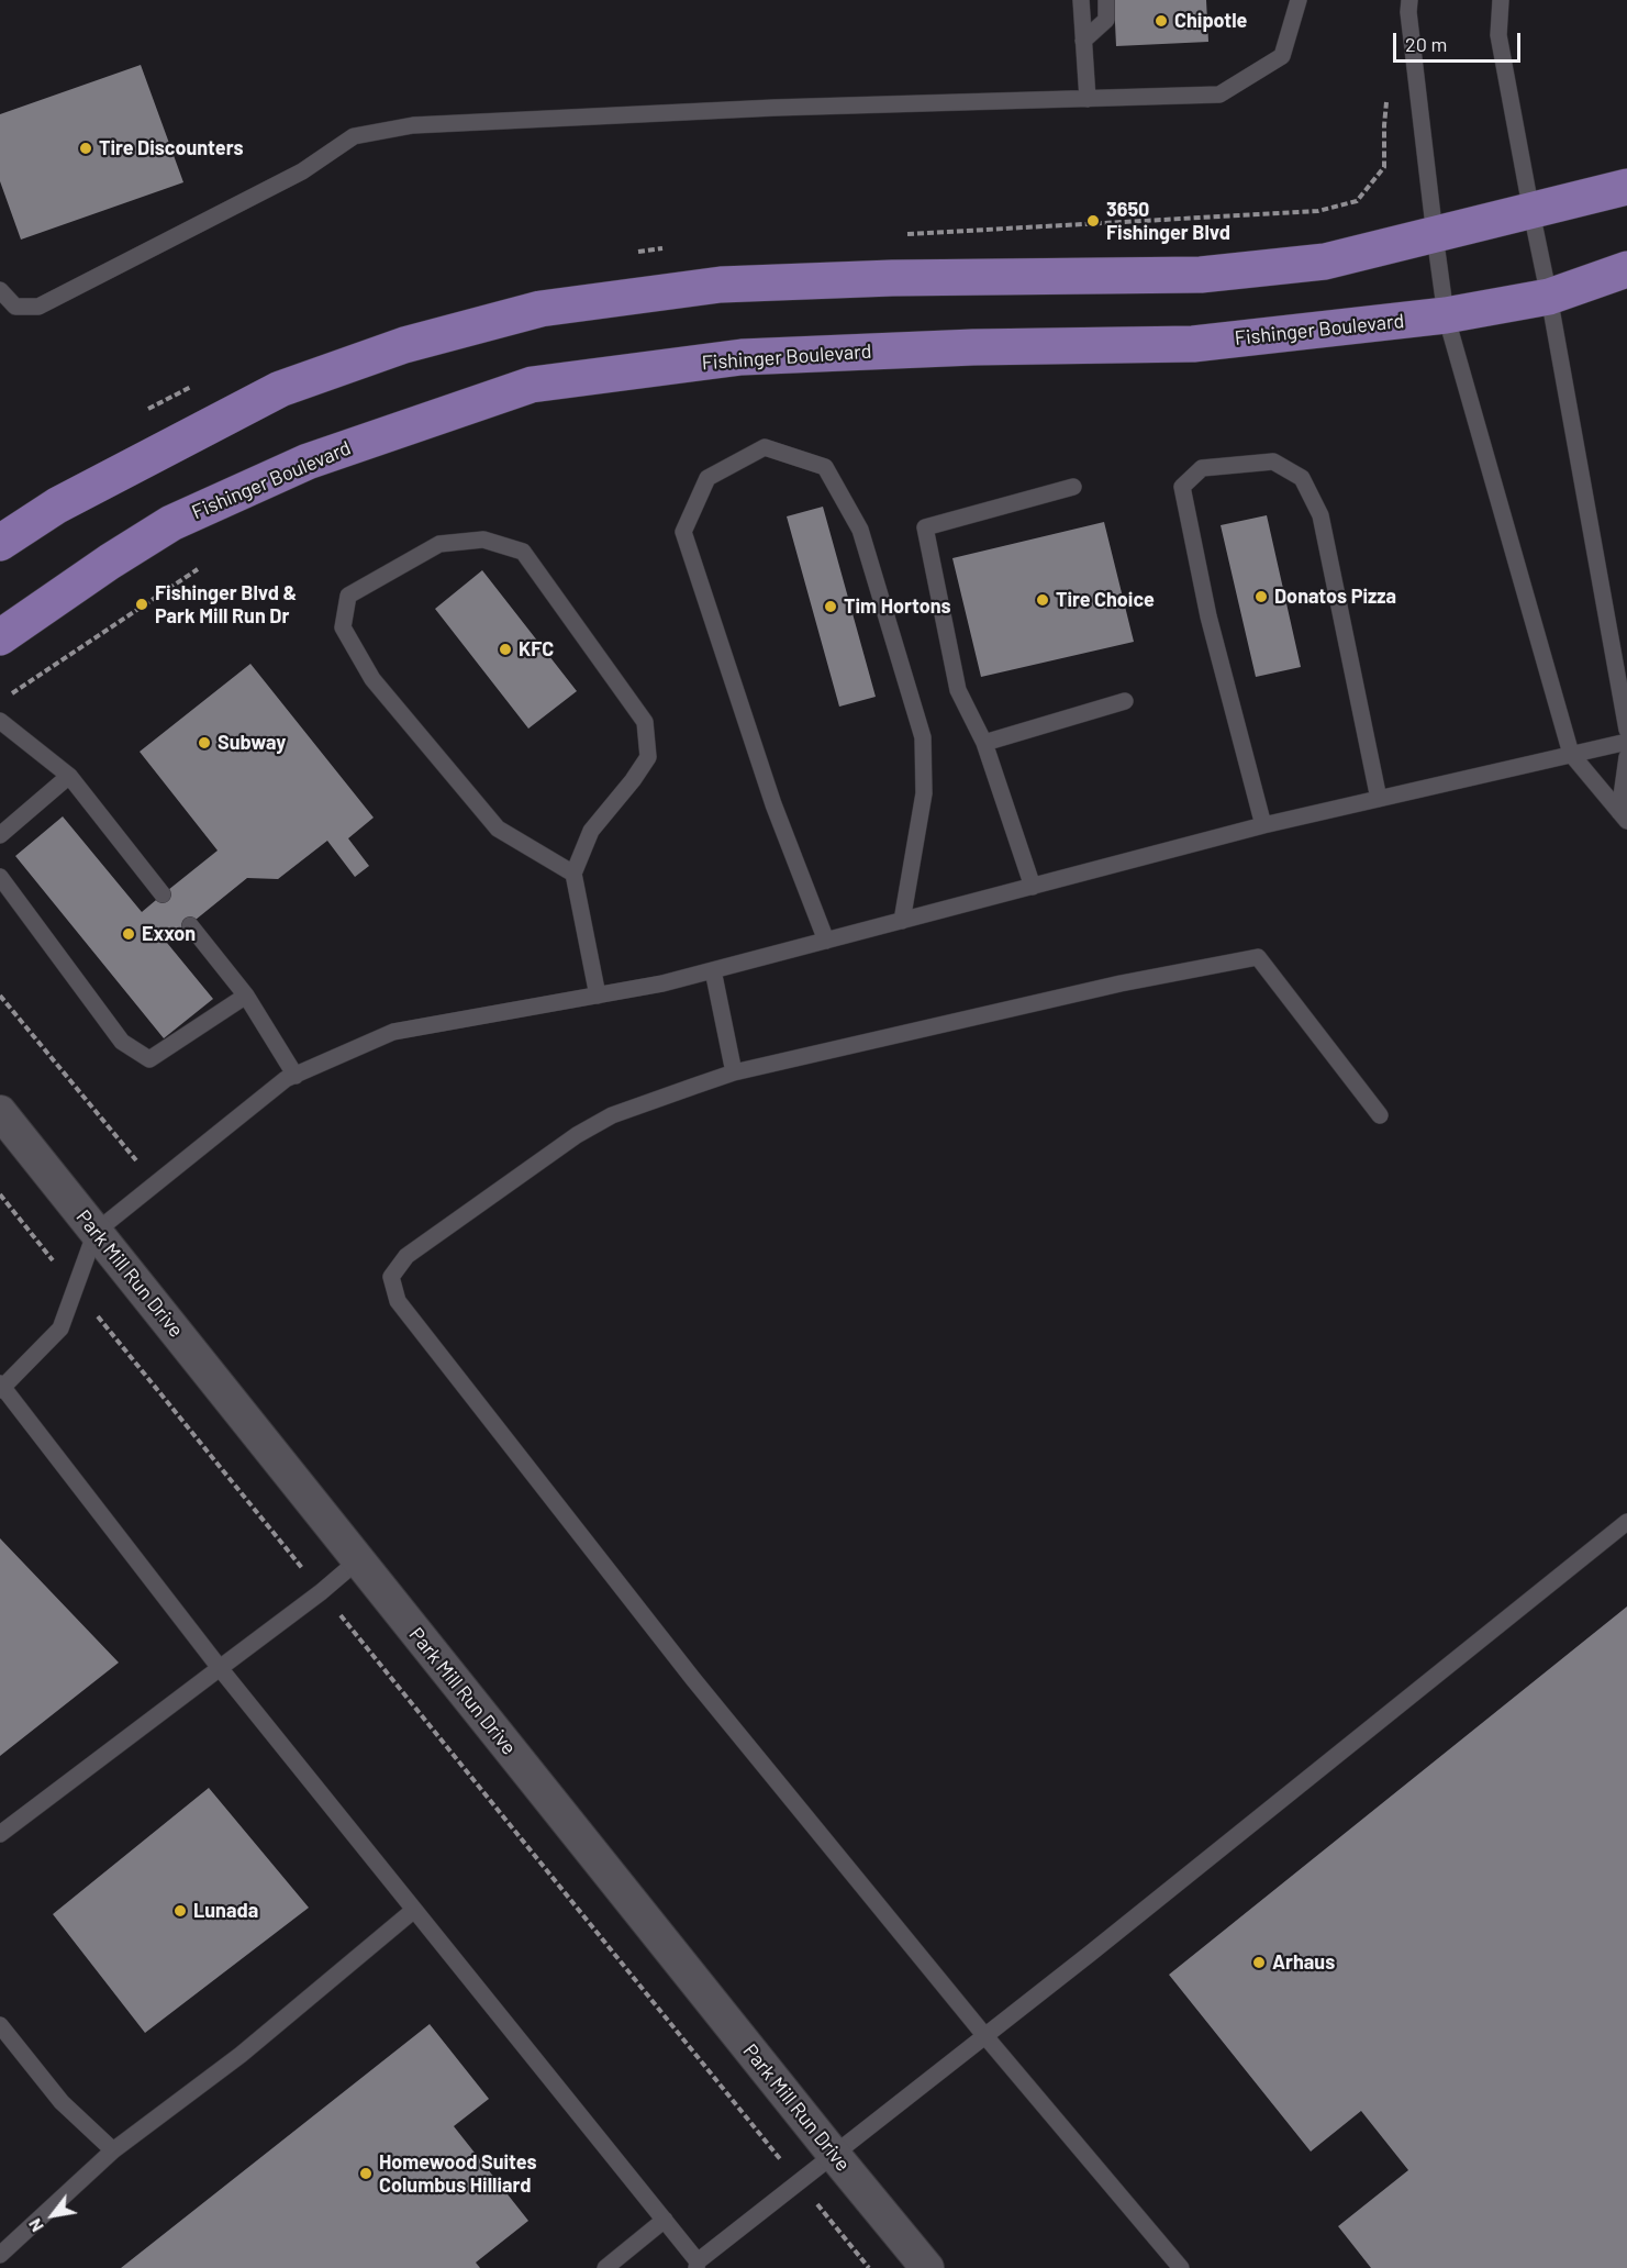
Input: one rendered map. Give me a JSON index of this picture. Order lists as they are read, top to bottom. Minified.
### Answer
{"streets":{"main road":["Fishinger Boulevard"],"street":["Park Mill Run Drive"]},"places":["Chipotle","Tire Discounters","3650 Fishinger Blvd","Donatos Pizza","Tire Choice","Fishinger Blvd & Park Mill Run Dr","Tim Hortons","KFC","Subway","Exxon","Lunada","Arhaus","Homewood Suites Columbus Hilliard"],"scale_bar":"20 m","north":"bottom left"}
